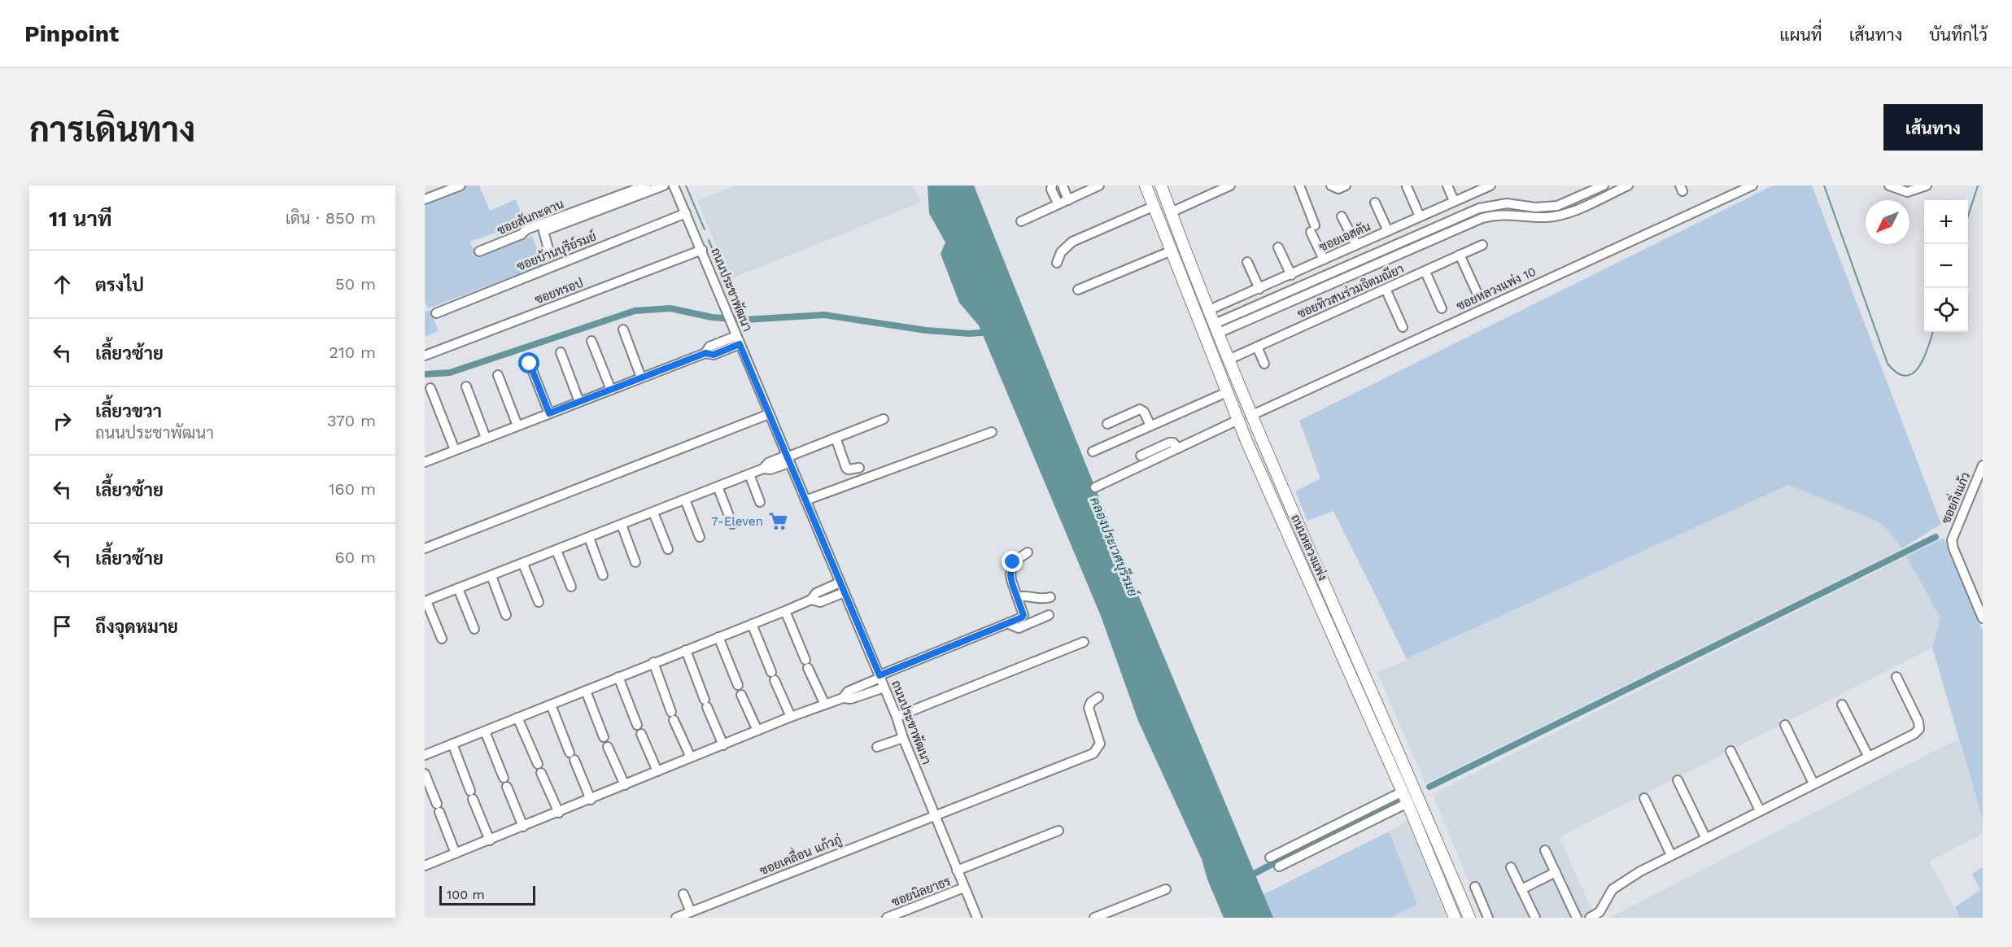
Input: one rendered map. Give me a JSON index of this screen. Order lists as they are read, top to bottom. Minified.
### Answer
{"streets":{"main road":["ถนนหลวงแพ่ง"],"street":["ซอยสันกะดาน","ซอยเอสตัน","ซอยบ้านบุรีย์รมย์","ซอยหลวงแพ่ง 10","ถนนประชาพัฒนา","ซอยทรอป","ซอยทิวสนร่วมจิตมณียา","ซอยกิ่งแก้ว","ซอยเคลื่อน แก้วภู่","ซอยนิลยาธร"]},"crossings":[["ซอยเอสตัน","ถนนหลวงแพ่ง"],["ซอยบ้านบุรีย์รมย์","ถนนประชาพัฒนา"],["ซอยหลวงแพ่ง 10","ถนนหลวงแพ่ง"],["ถนนประชาพัฒนา","ซอยทรอป"],["ถนนประชาพัฒนา","ซอยเคลื่อน แก้วภู่"],["ถนนประชาพัฒนา","ซอยนิลยาธร"],["ซอยทิวสนร่วมจิตมณียา","ถนนหลวงแพ่ง"]],"water":["คลองประเวศบุรีรมย์"],"places":{"supermarket":["7-Eleven"]},"scale_bar":"100 m","north":"bottom left","page":{"header":"Pinpoint","nav":["แผนที่","เส้นทาง","บันทึกไว้"],"buttons":"เส้นทาง","title":"การเดินทาง","heading":["11 นาที","เดิน · 850 m"],"map_buttons":["+","−"],"list":[["ตรงไป","50 m"],["เลี้ยวซ้าย","210 m"],["เลี้ยวขวา","ถนนประชาพัฒนา","370 m"],["เลี้ยวซ้าย","160 m"],["เลี้ยวซ้าย","60 m"],"ถึงจุดหมาย"],"scale":"100 m"}}
